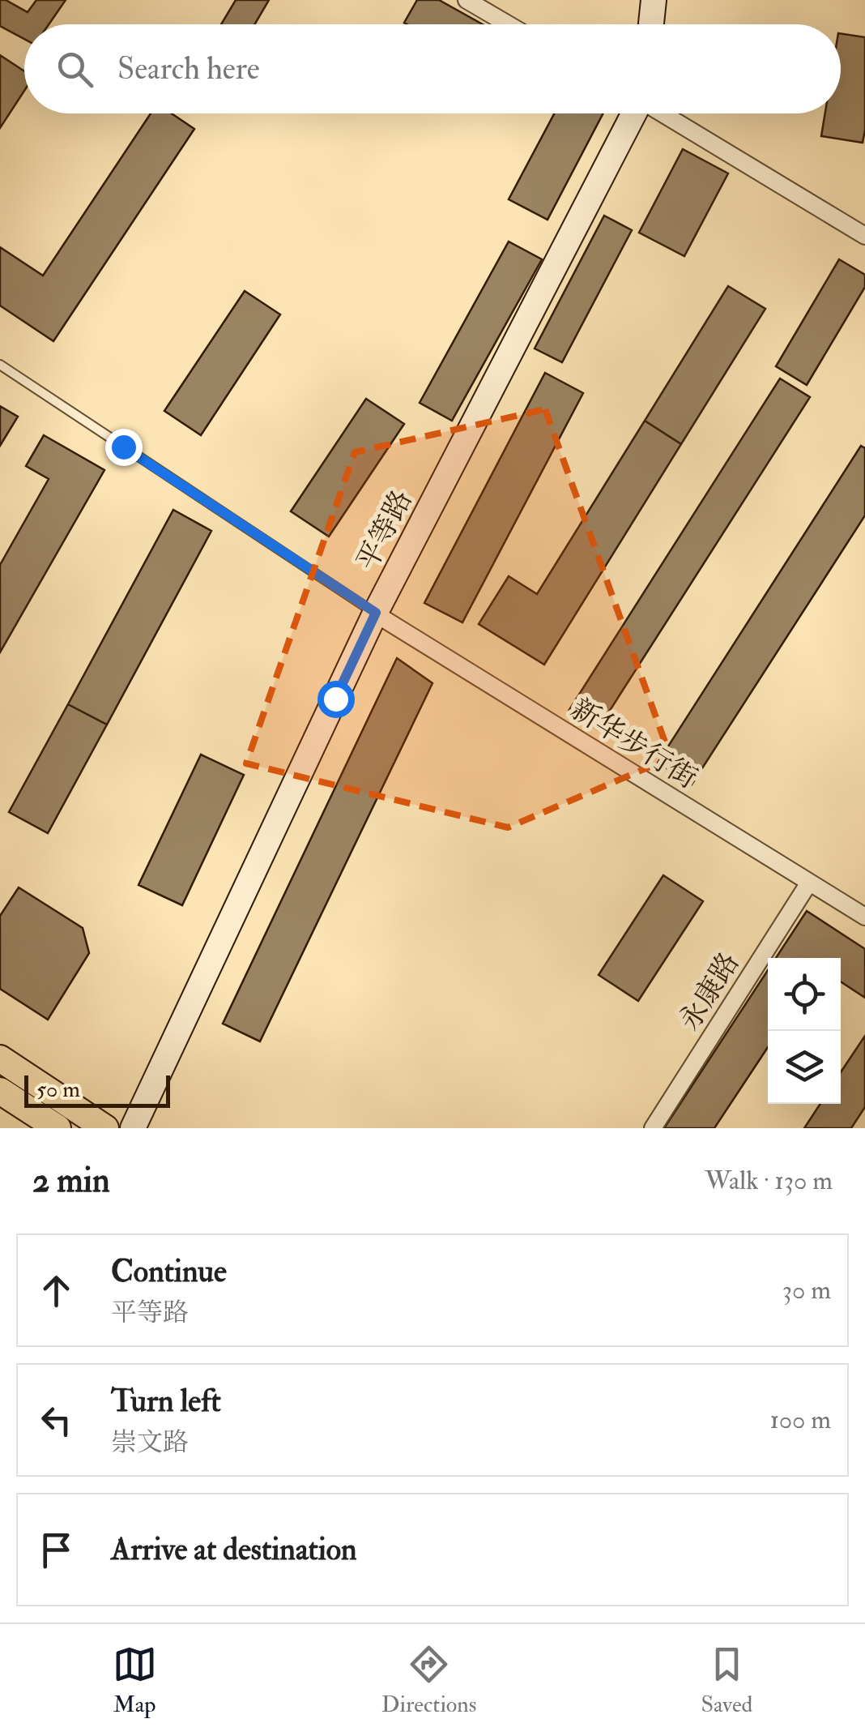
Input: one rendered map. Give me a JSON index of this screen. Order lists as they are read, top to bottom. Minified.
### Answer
{"streets":{"main road":["平等路"],"street":["新华步行街","永康路"]},"crossings":[["平等路","新华步行街"],["新华步行街","永康路"]],"scale_bar":"50 m","page":{"search":"Search here","scale":"50 m","heading":["2 min","Walk · 130 m"],"list":[["Continue","平等路","30 m"],["Turn left","崇文路","100 m"],"Arrive at destination"],"nav":["Map","Directions","Saved"]}}
